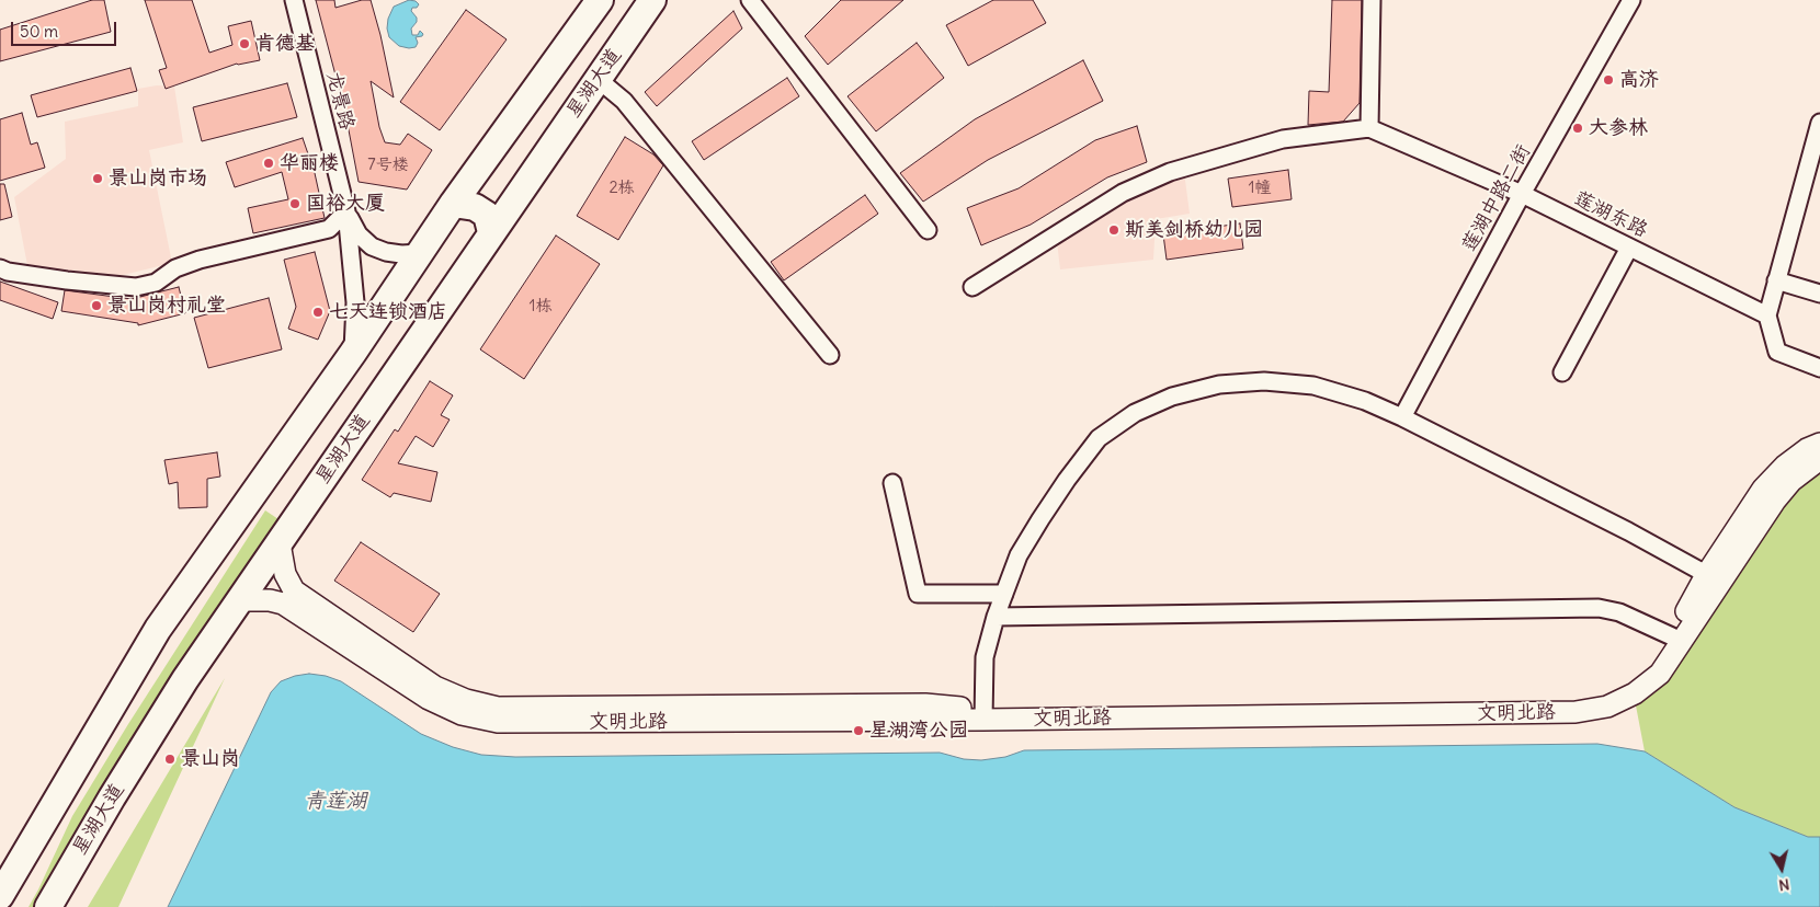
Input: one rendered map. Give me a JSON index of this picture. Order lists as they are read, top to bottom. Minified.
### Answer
{"streets":{"main road":["星湖大道"],"street":["龙景路","莲湖中路二街","莲湖东路","文明北路"]},"crossings":[["星湖大道","文明北路"],["莲湖中路二街","莲湖东路"]],"water":["青莲湖"],"places":["肯德基","高济","大参林","华丽楼","景山岗市场","国裕大厦","斯美剑桥幼儿园","景山岗村礼堂","七天连锁酒店","星湖湾公园","景山岗"],"house_numbers":["7号楼","2栋","1幢","1栋"],"scale_bar":"50 m","north":"bottom"}
